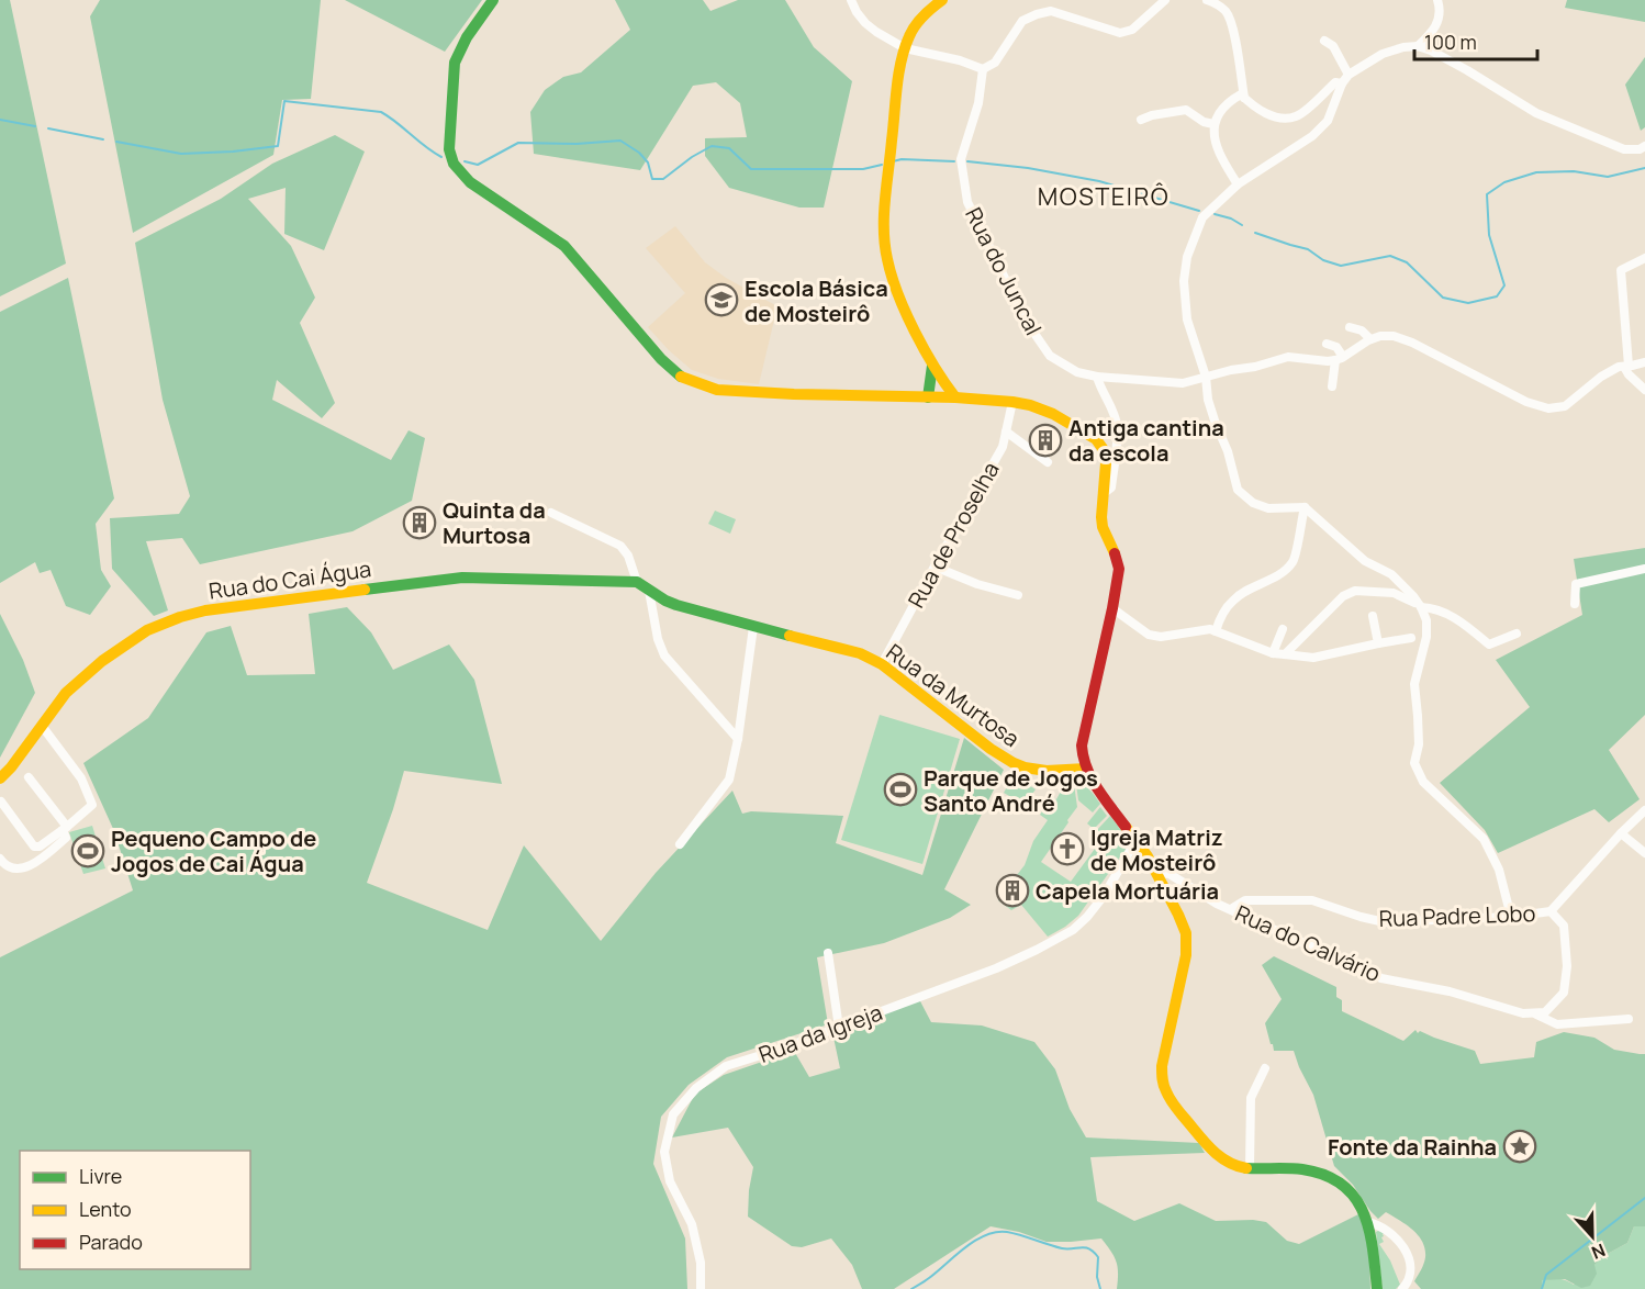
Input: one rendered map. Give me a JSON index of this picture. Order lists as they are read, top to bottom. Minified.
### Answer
{"streets":{"main road":["Rua do Cai Água","Rua da Murtosa"],"street":["Rua do Juncal","Rua de Proselha","Rua Padre Lobo","Rua do Calvário","Rua da Igreja"]},"crossings":[["Rua de Proselha","Rua da Murtosa"],["Rua Padre Lobo","Rua do Calvário"]],"districts":["MOSTEIRÔ"],"places":{"school or university":["Escola Básica de Mosteirô"],"building":["Antiga cantina da escola","Quinta da Murtosa","Capela Mortuária"],"sports":["Parque de Jogos Santo André","Pequeno Campo de Jogos de Cai Água"],"church":["Igreja Matriz de Mosteirô"],"place":["Fonte da Rainha"]},"legend":["Livre","Lento","Parado"],"scale_bar":"100 m","north":"bottom"}
